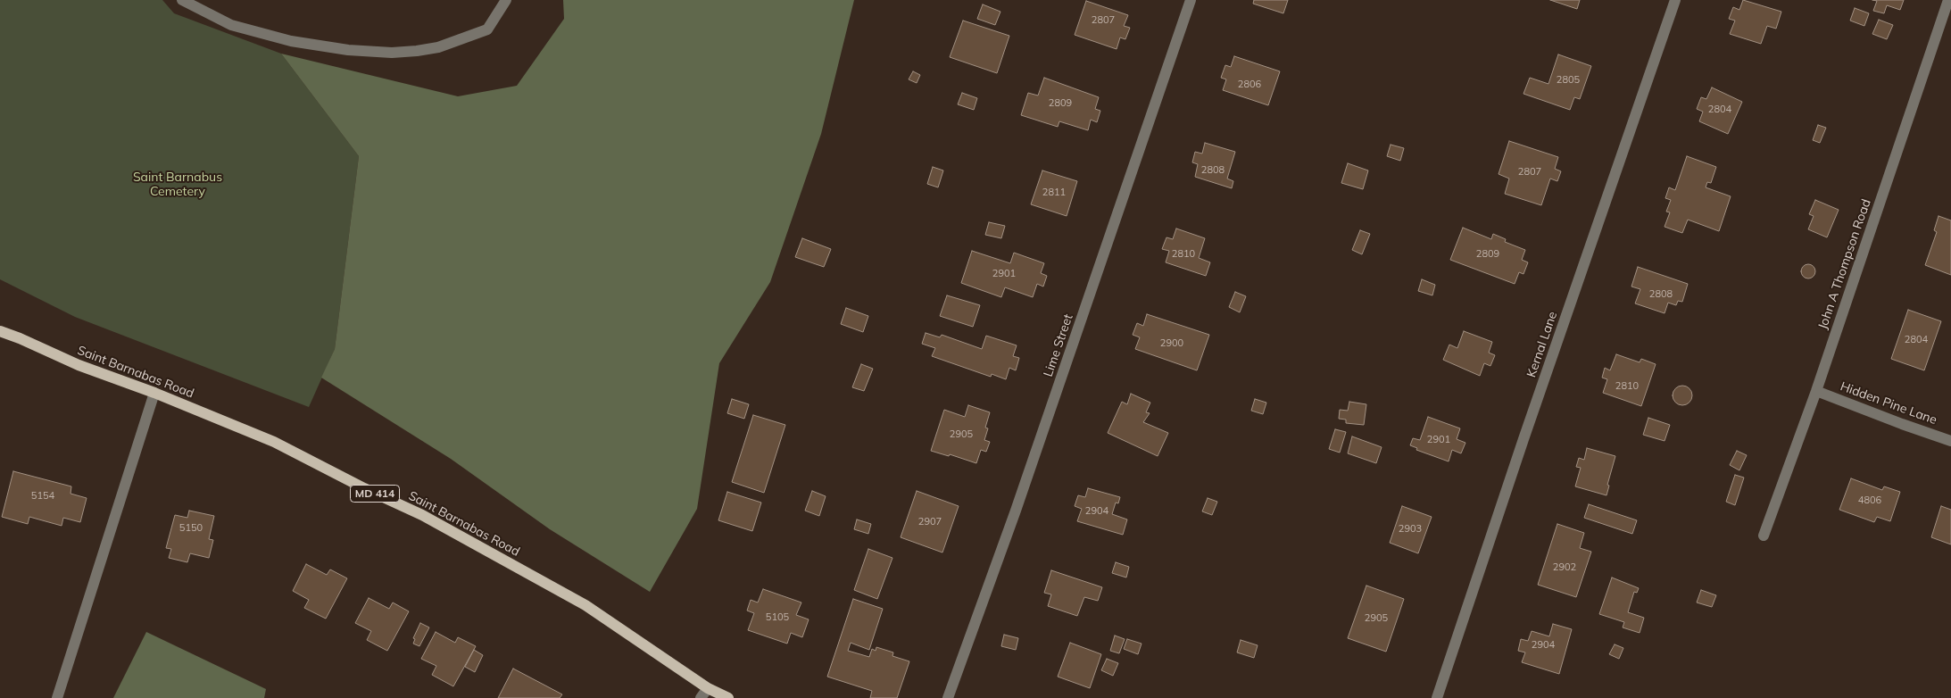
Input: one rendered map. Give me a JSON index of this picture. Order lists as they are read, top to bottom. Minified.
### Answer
{"streets":{"main road":["Saint Barnabas Road","MD 414"],"street":["John A Thompson Road","Kernal Lane","Lime Street","Hidden Pine Lane"]},"crossings":[["John A Thompson Road","Hidden Pine Lane"]],"parks":["Saint Barnabus Cemetery"],"house_numbers":["2807","2805","2806","2809","2804","2808","2807","2811","2810","2809","2901","2808","2804","2900","2810","2905","2901","5154","4806","2904","2907","5150","2903","2902","5105","2905","2904"]}
